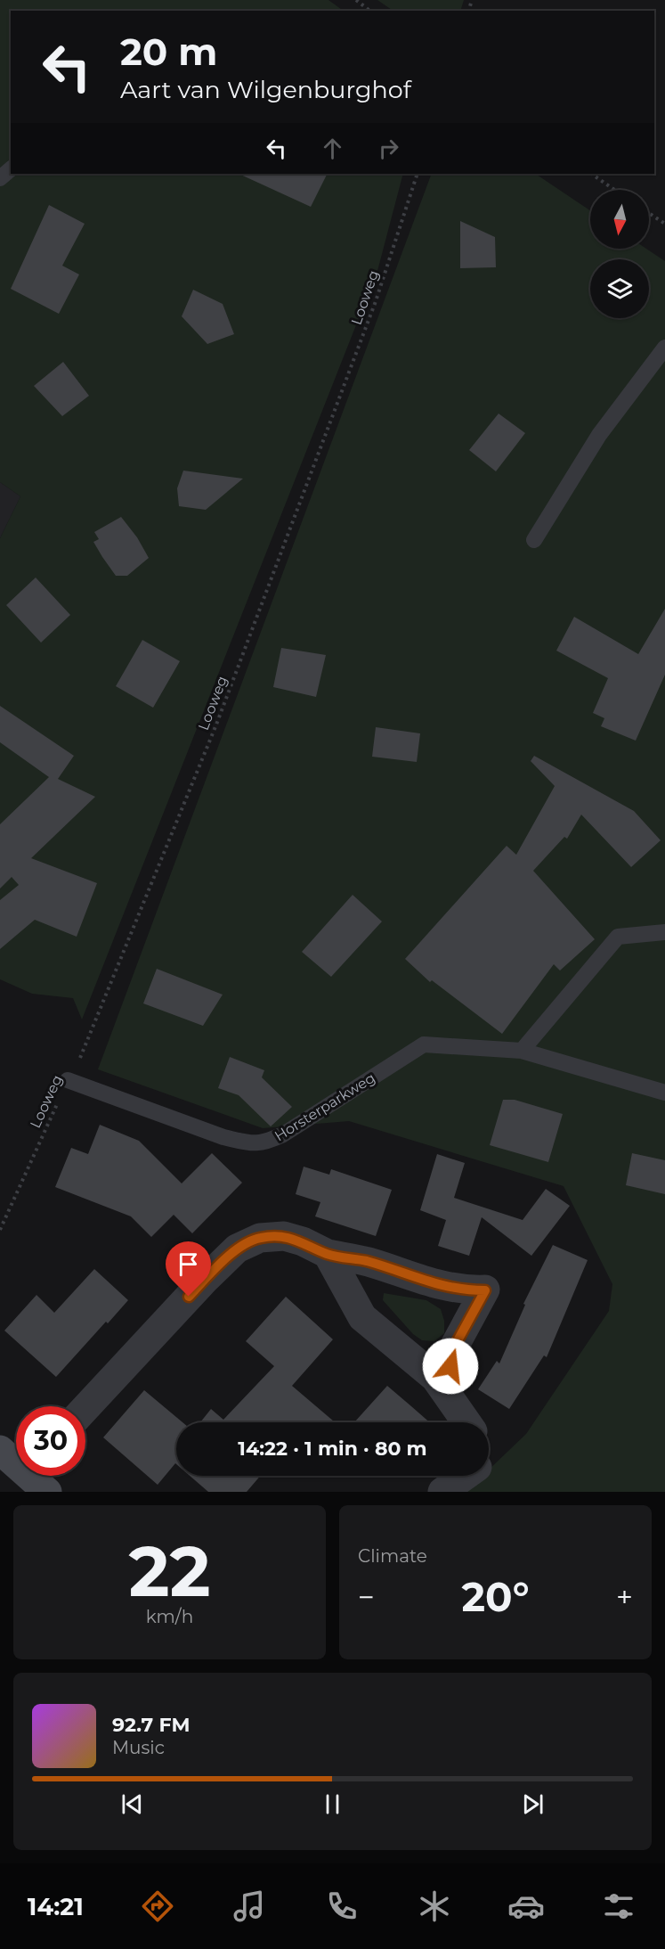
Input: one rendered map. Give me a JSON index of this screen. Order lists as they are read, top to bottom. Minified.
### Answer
{"streets":{"lane":["Horsterparkweg"],"path":["Looweg"]},"crossings":[["Looweg","Horsterparkweg"]],"north":"bottom","page":{"turn":["20 m","Aart van Wilgenburghof"],"limit":"30","trip":"14:22 · 1 min · 80 m","tile":[["22","km/h"],"Climate"],"heat":["−","20°","+"],"song":["92.7 FM","Music"],"tabs":"14:21"}}
